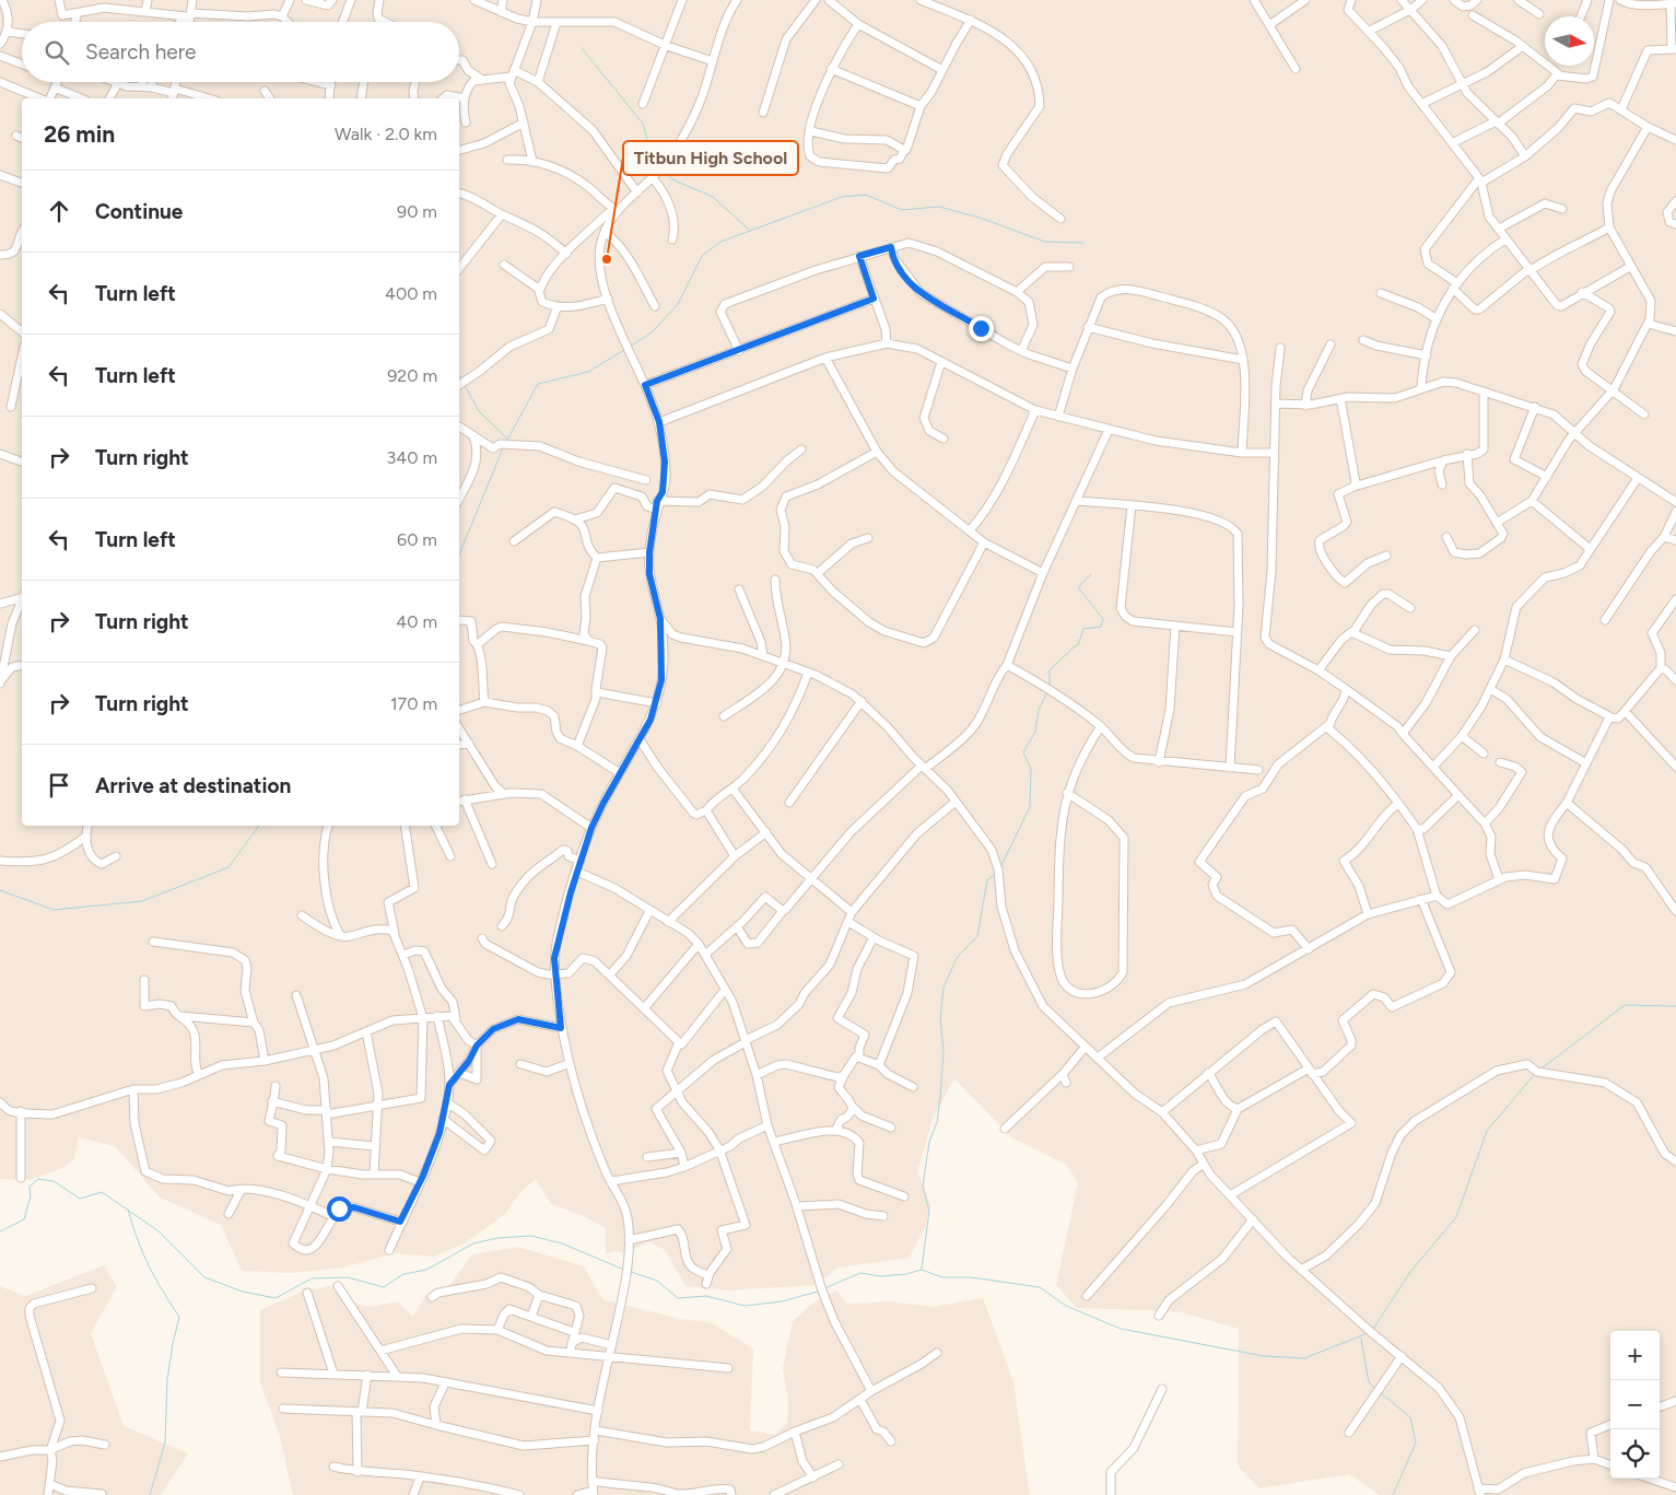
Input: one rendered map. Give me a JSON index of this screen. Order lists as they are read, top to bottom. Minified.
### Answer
{"places":["Titbun High School"],"north":"right","page":{"search":"Search here","heading":["26 min","Walk · 2.0 km"],"list":[["Continue","90 m"],["Turn left","400 m"],["Turn left","920 m"],["Turn right","340 m"],["Turn left","60 m"],["Turn right","40 m"],["Turn right","170 m"],"Arrive at destination"],"map_buttons":["+","−"]}}
